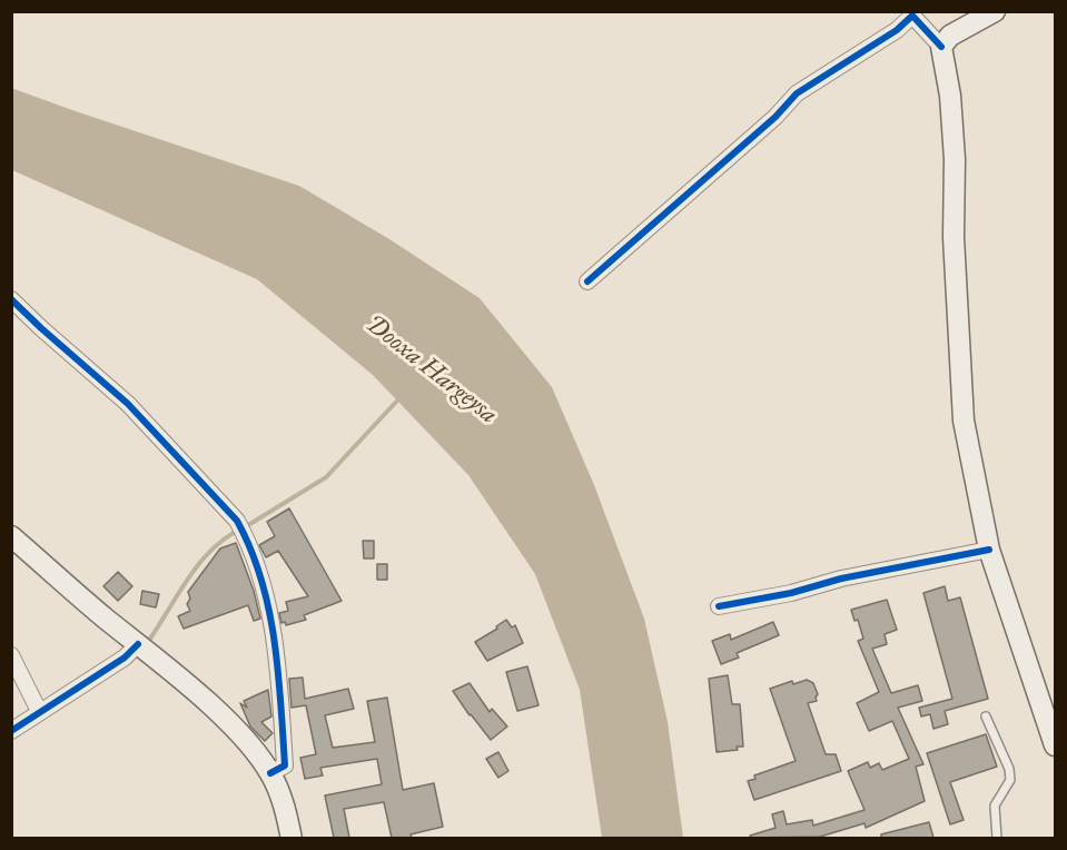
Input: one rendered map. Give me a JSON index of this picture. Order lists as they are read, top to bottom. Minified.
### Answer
{"water":["Dooxa Hargeysa"]}
